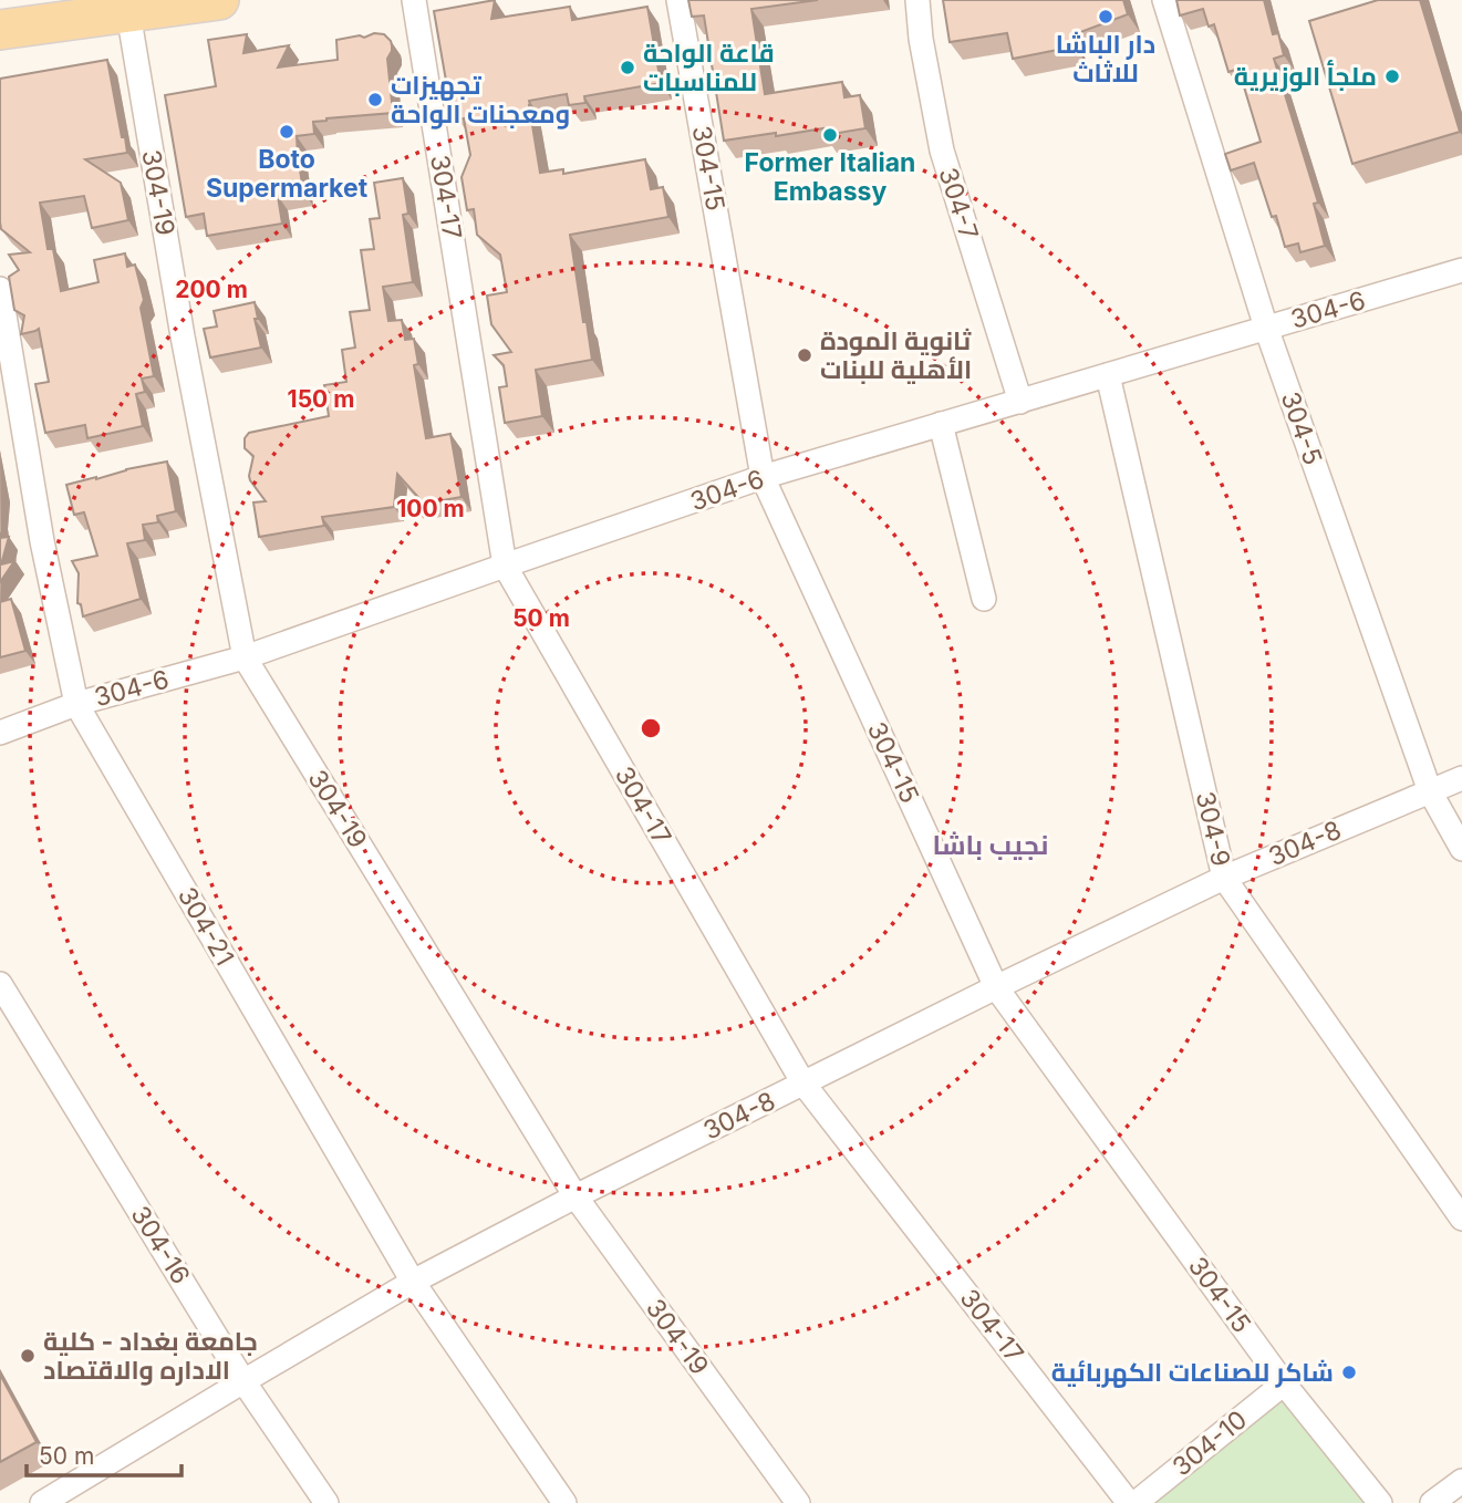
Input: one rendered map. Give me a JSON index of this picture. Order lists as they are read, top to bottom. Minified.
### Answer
{"streets":{"street":["304-15","304-19","304-17","304-7","304-6","304-5","304-9","304-8","304-21","304-16","304-10"]},"crossings":[["304-15","304-6"],["304-15","304-8"],["304-15","304-10"],["304-19","304-6"],["304-19","304-8"],["304-17","304-6"],["304-17","304-8"],["304-7","304-6"],["304-6","304-5"],["304-6","304-9"],["304-6","304-21"],["304-5","304-8"],["304-9","304-8"],["304-8","304-21"],["304-8","304-16"]],"districts":["نجيب باشا"],"places":["دار الباشا للاثاث","قاعة الواحة للمناسبات","ملجأ الوزيرية","تجهيزات ومعجنات الواحة","Boto Supermarket","Former Italian Embassy","ثانوية المودة الأهلية للبنات","جامعة بغداد - كلية الاداره والاقتصاد","شاكر للصناعات الكهربائية"],"scale_bar":"50 m","rings":["200 m","150 m","100 m","50 m"]}
